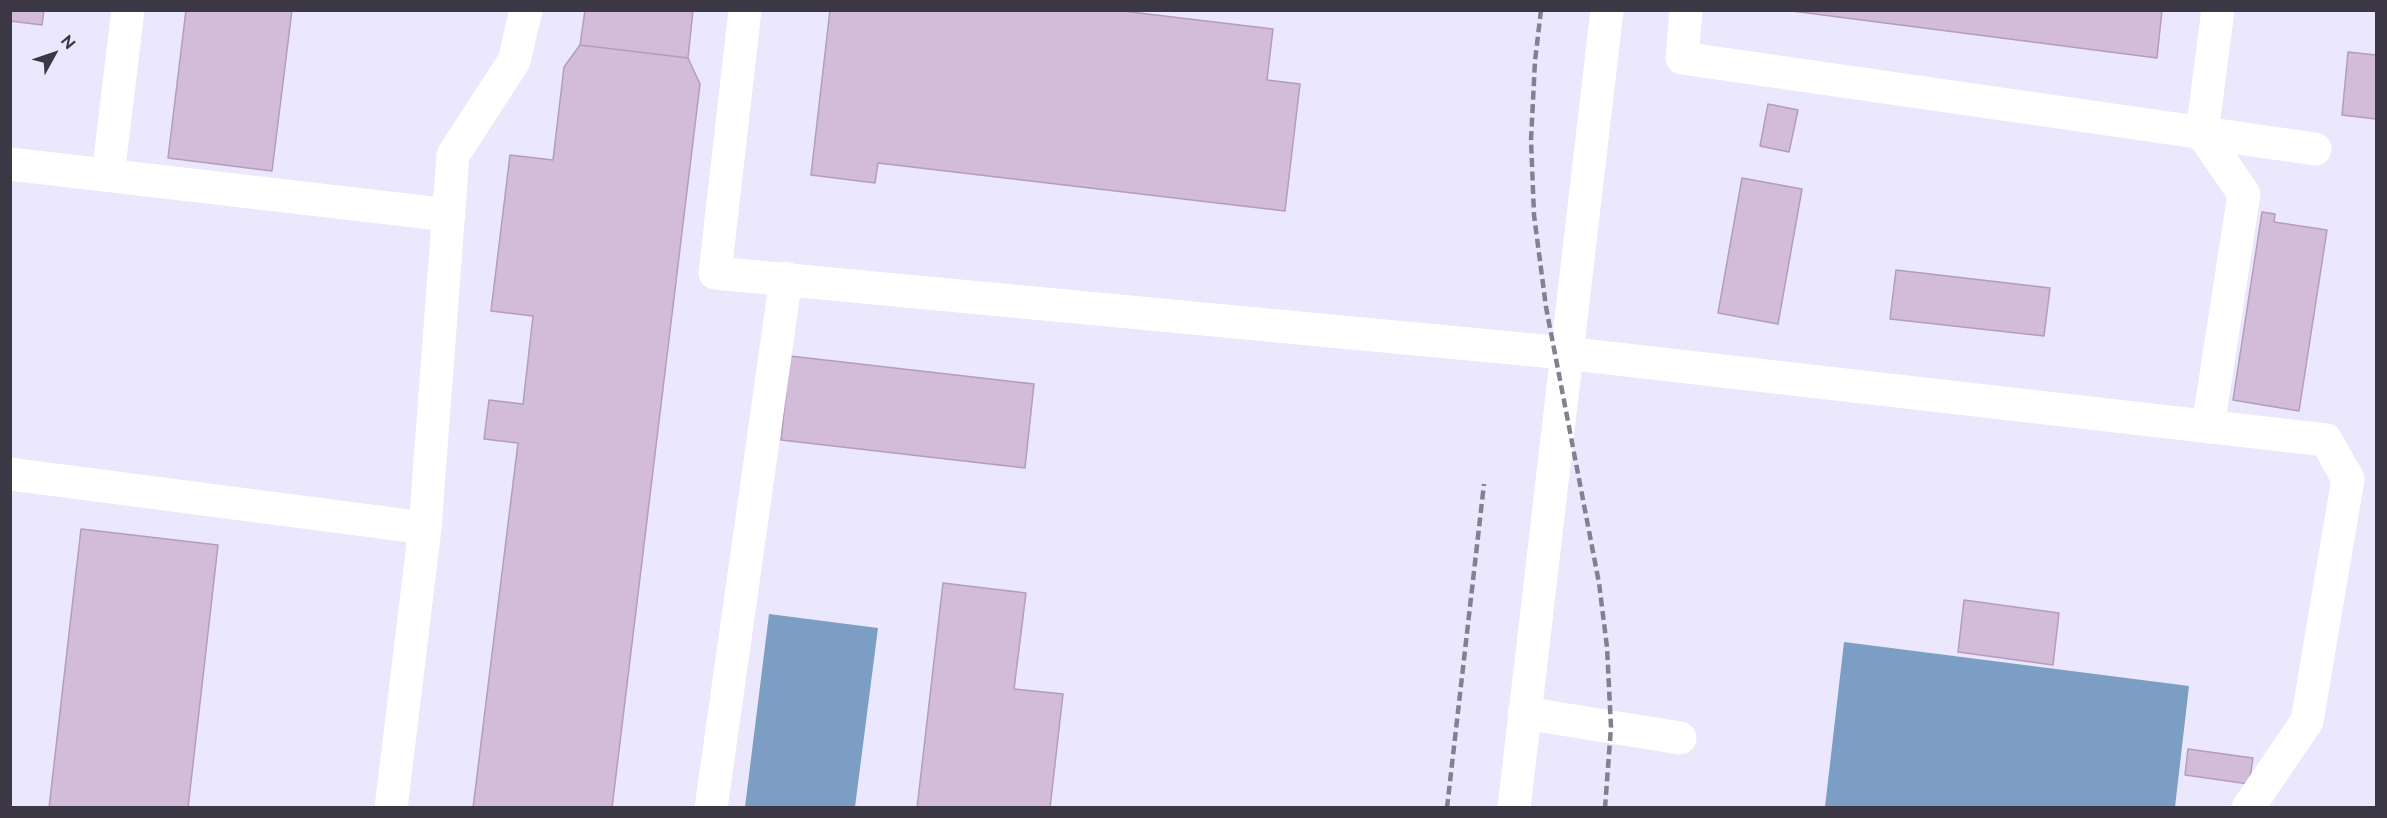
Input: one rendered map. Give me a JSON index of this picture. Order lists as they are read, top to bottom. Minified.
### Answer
{"north":"top right"}
